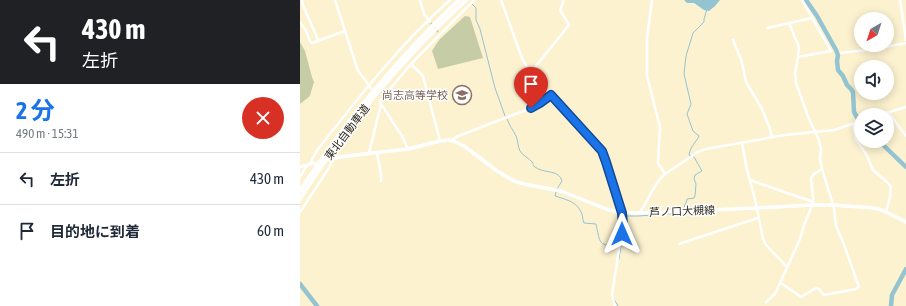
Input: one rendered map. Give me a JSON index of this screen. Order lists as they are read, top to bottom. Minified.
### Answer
{"streets":{"highway":["東北自動車道"],"main road":["芦ノ口大槻線"]},"places":{"school or university":["尚志高等学校"]},"north":"bottom left","page":{"turn":["430 m","左折"],"heading":["2 分","490 m · 15:31"],"list":[{"name":"左折","value":"430 m"},{"name":"目的地に到着","value":"60 m"}]}}
